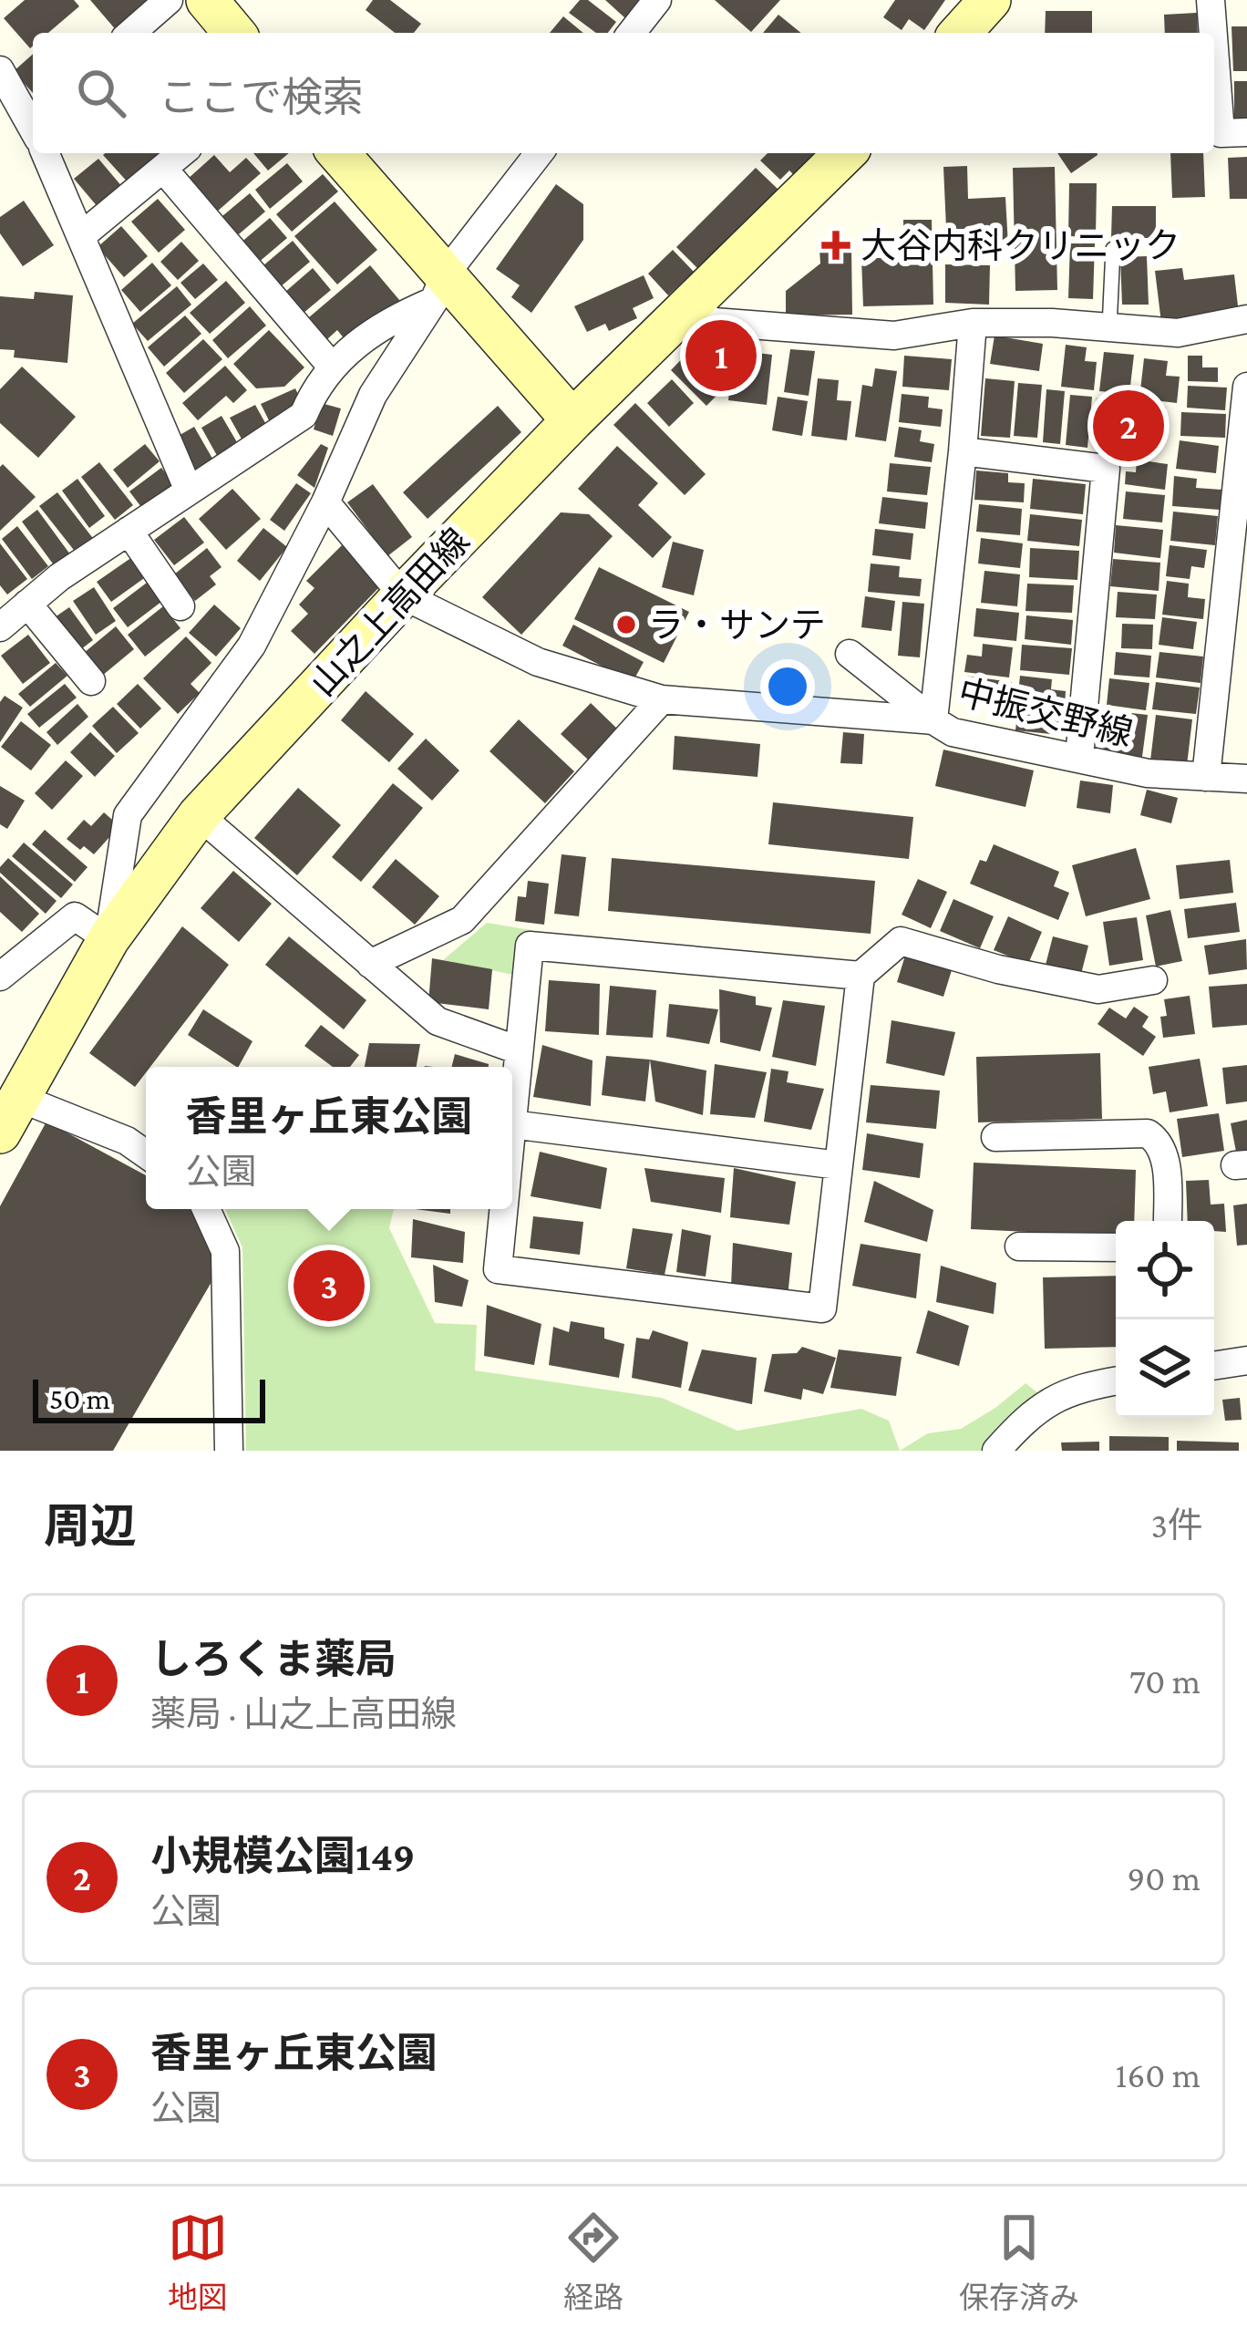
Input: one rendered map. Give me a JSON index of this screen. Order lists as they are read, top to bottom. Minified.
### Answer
{"streets":{"street":["山之上高田線","中振交野線"]},"places":{"health":["大谷内科クリニック"],"other":["ラ・サンテ"]},"scale_bar":"50 m","page":{"search":"ここで検索","pins":["1","2","3"],"popup":["香里ヶ丘東公園","公園"],"scale":"50 m","heading":["周辺","3件"],"list":[{"mark":"1","name":"しろくま薬局","note":"薬局 · 山之上高田線","value":"70 m"},{"mark":"2","name":"小規模公園149","note":"公園","value":"90 m"},{"mark":"3","name":"香里ヶ丘東公園","note":"公園","value":"160 m"}],"nav":["地図","経路","保存済み"]}}
